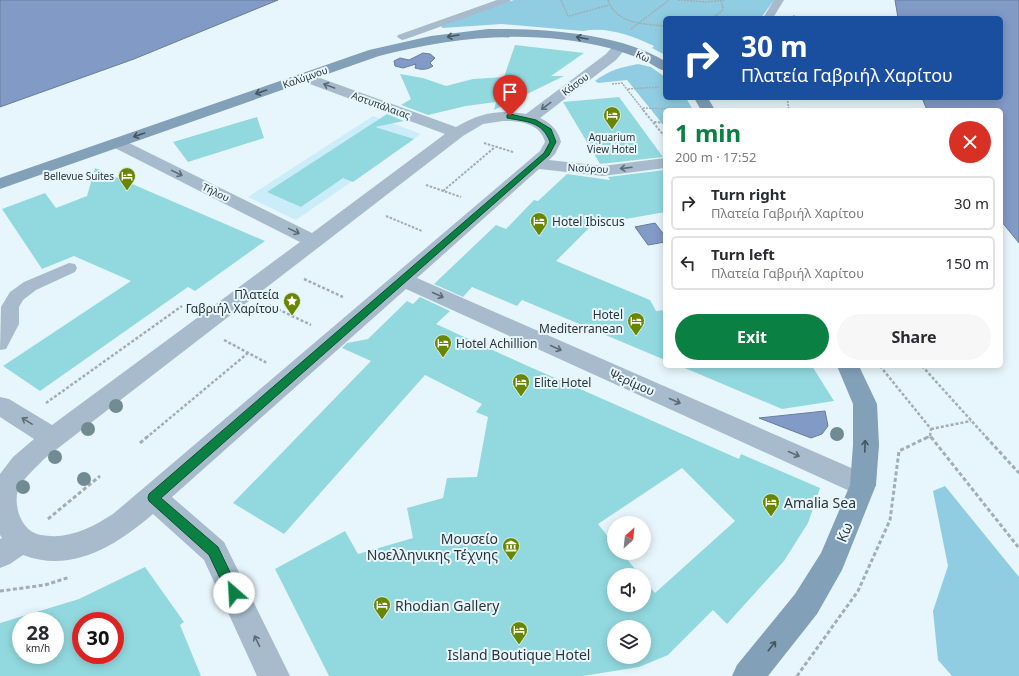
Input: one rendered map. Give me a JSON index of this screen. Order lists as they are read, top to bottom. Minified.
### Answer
{"streets":{"main road":["Κω","Καλύμνου"],"street":["Κάσου","Αστυπάλαιας","Νισύρου","Τήλου","Ψερίμου"]},"crossings":[["Κω","Καλύμνου"],["Κω","Κάσου"],["Κω","Ψερίμου"],["Καλύμνου","Κάσου"],["Καλύμνου","Αστυπάλαιας"],["Καλύμνου","Τήλου"]],"one_way":["Κω","Καλύμνου","Κάσου","Αστυπάλαιας","Νισύρου","Τήλου","Ψερίμου"],"places":{"hotel":["Aquarium View Hotel","Bellevue Suites","Hotel Ibiscus","Hotel Mediterranean","Hotel Achillion","Elite Hotel","Amalia Sea","Rhodian Gallery","Island Boutique Hotel"],"place":["Πλατεία Γαβριήλ Χαρίτου"],"museum":["Μουσείο Νοελληνικης Τέχνης"]},"north":"top right","page":{"turn":["30 m","Πλατεία Γαβριήλ Χαρίτου"],"heading":["1 min","200 m · 17:52"],"list":[{"name":"Turn right","note":"Πλατεία Γαβριήλ Χαρίτου","value":"30 m"},{"name":"Turn left","note":"Πλατεία Γαβριήλ Χαρίτου","value":"150 m"}],"buttons":["Exit","Share"],"speed":"28 km/h","limit":"30"}}
